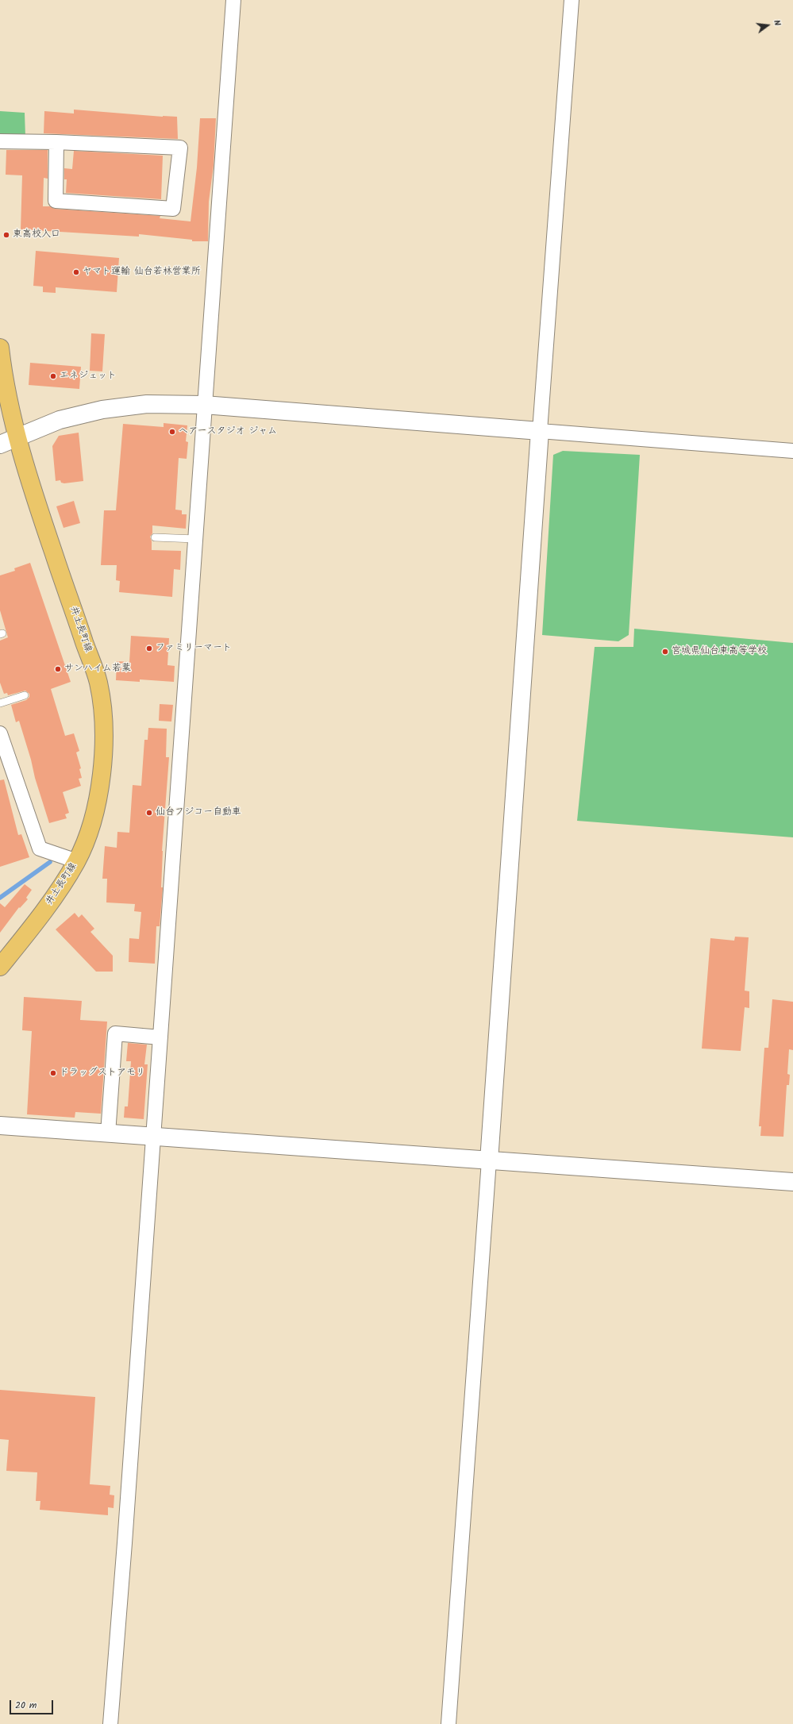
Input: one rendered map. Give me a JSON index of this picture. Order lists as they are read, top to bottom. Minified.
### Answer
{"streets":{"main road":["井土長町線"]},"places":["東高校入口","ヤマト運輸 仙台若林営業所","エネジェット","ヘアースタジオ ジャム","ファミリーマート","宮城県仙台東高等学校","サンハイム若葉","仙台フジコー自動車","ドラッグストアモリ"],"scale_bar":"20 m","north":"right"}
